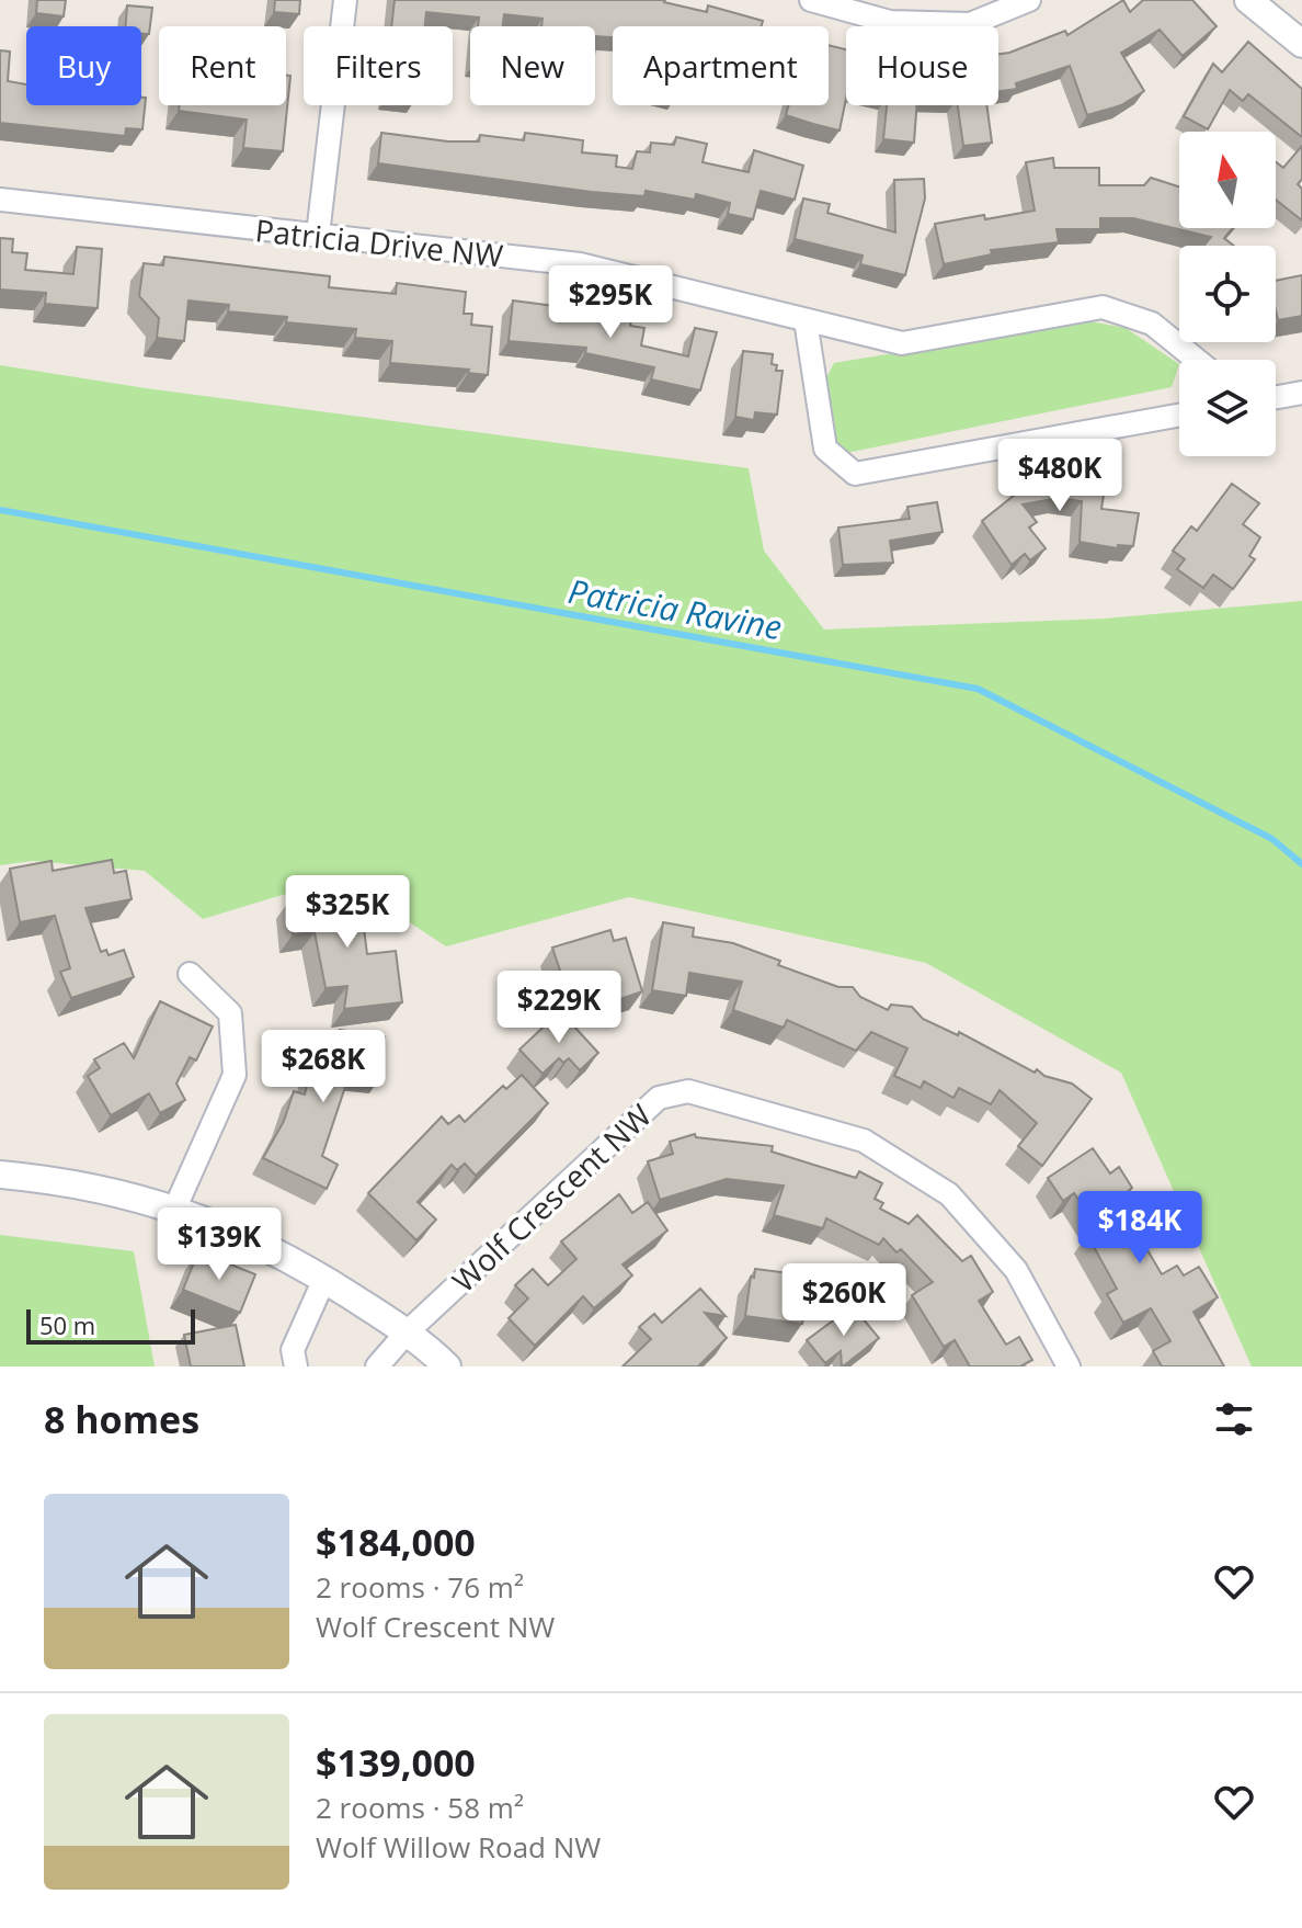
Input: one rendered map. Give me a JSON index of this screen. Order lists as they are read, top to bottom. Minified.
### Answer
{"streets":{"street":["Patricia Drive NW","Wolf Crescent NW"]},"water":["Patricia Ravine"],"scale_bar":"50 m","north":"top","page":{"chip":["Buy","Rent","Filters","New","Apartment","House"],"price":["$295K","$480K","$325K","$229K","$268K","$184K","$139K","$260K"],"scale":"50 m","heading":"8 homes","list":[{"name":"$184,000","note":"2 rooms · 76 m² · Wolf Crescent NW"},{"name":"$139,000","note":"2 rooms · 58 m² · Wolf Willow Road NW"}]}}
